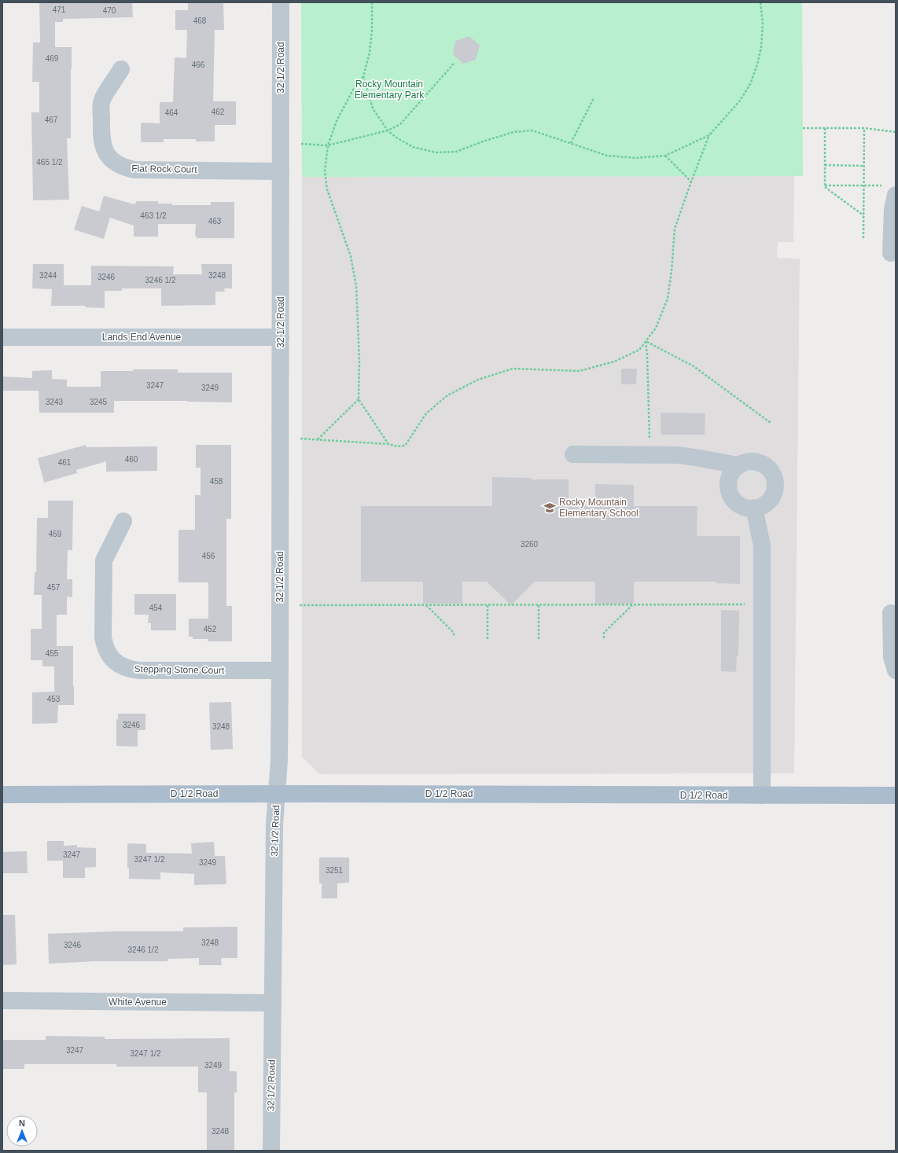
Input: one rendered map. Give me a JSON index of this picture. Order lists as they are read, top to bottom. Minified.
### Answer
{"streets":{"main road":["D 1/2 Road"],"street":["32 1/2 Road","Flat Rock Court","Lands End Avenue","Stepping Stone Court","White Avenue"]},"crossings":[["32 1/2 Road","Flat Rock Court"],["32 1/2 Road","Lands End Avenue"],["32 1/2 Road","Stepping Stone Court"],["32 1/2 Road","D 1/2 Road"],["32 1/2 Road","White Avenue"]],"parks":["Rocky Mountain Elementary Park"],"places":{"school or university":["Rocky Mountain Elementary School"]},"house_numbers":["471","470","468","469","466","462","464","467","465 1/2","463 1/2","463","3244","3248","3246","3246 1/2","3247","3249","3243","3245","460","461","458","459","3260","456","457","454","452","455","453","3246","3248","3247","3247 1/2","3249","3251","3248","3246","3246 1/2","3247","3247 1/2","3249","3248"],"north":"top"}
